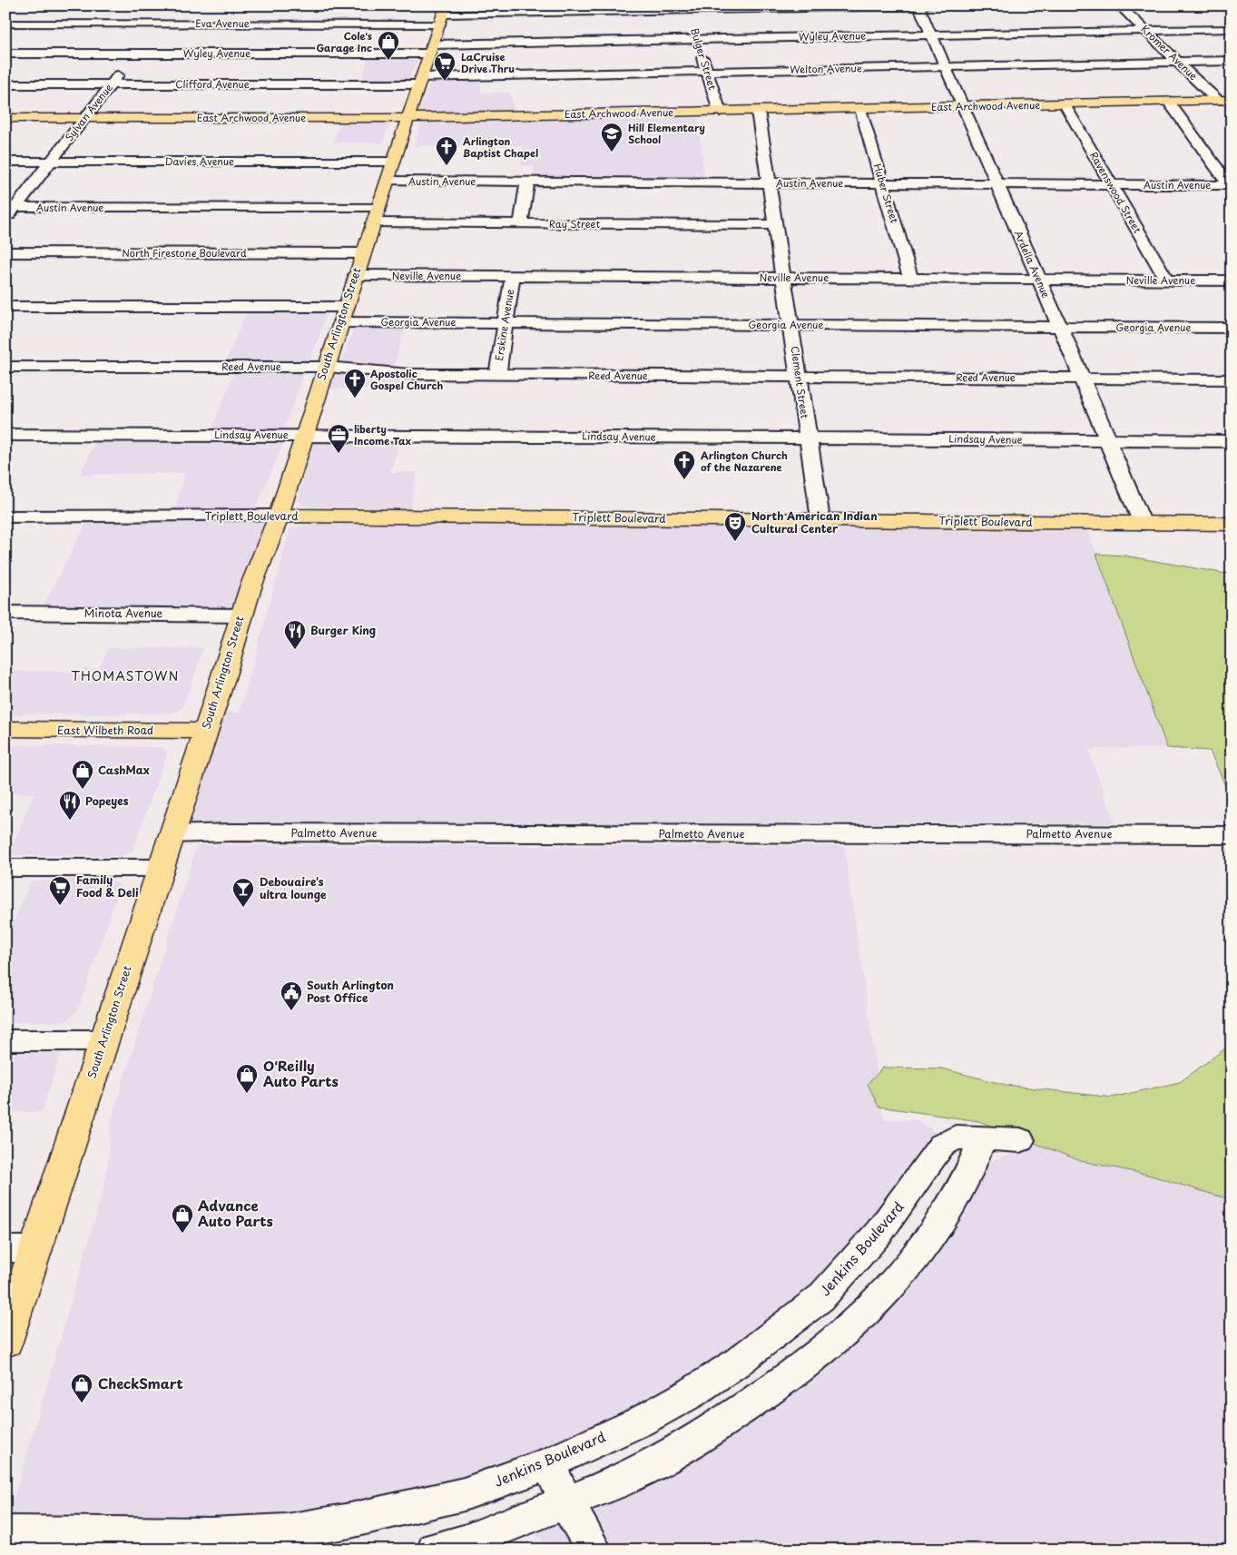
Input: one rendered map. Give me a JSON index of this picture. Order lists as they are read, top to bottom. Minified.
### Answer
{"streets":{"main road":["East Archwood Avenue","South Arlington Street","Triplett Boulevard","East Wilbeth Road"],"street":["Eva Avenue","Wyley Avenue","Kromer Avenue","Bulger Street","Welton Avenue","Clifford Avenue","Sylvan Avenue","Davies Avenue","Austin Avenue","Ravenswood Street","Huber Street","Ray Street","North Firestone Boulevard","Ardella Avenue","Neville Avenue","Georgia Avenue","Erskine Avenue","Reed Avenue","Clement Street","Lindsay Avenue","Minota Avenue","Palmetto Avenue","Jenkins Boulevard"]},"crossings":[["Eva Avenue","Bulger Street"],["Eva Avenue","Sylvan Avenue"],["Eva Avenue","Ardella Avenue"],["Eva Avenue","South Arlington Street"],["Wyley Avenue","Kromer Avenue"],["Wyley Avenue","Bulger Street"],["Wyley Avenue","Sylvan Avenue"],["Wyley Avenue","Ardella Avenue"],["Wyley Avenue","South Arlington Street"],["Kromer Avenue","Welton Avenue"],["Kromer Avenue","East Archwood Avenue"],["Bulger Street","Welton Avenue"],["Bulger Street","East Archwood Avenue"],["Welton Avenue","Clifford Avenue"],["Welton Avenue","Ardella Avenue"],["Welton Avenue","South Arlington Street"],["Clifford Avenue","Sylvan Avenue"],["Clifford Avenue","South Arlington Street"],["East Archwood Avenue","Sylvan Avenue"],["East Archwood Avenue","Ravenswood Street"],["East Archwood Avenue","Huber Street"],["East Archwood Avenue","Ardella Avenue"],["East Archwood Avenue","South Arlington Street"],["East Archwood Avenue","Clement Street"],["Sylvan Avenue","Davies Avenue"],["Sylvan Avenue","Austin Avenue"],["Davies Avenue","South Arlington Street"],["Austin Avenue","Ravenswood Street"],["Austin Avenue","Huber Street"],["Austin Avenue","Ardella Avenue"],["Austin Avenue","South Arlington Street"],["Austin Avenue","Clement Street"],["Ravenswood Street","Neville Avenue"],["Huber Street","Neville Avenue"],["Ray Street","South Arlington Street"],["Ray Street","Clement Street"],["North Firestone Boulevard","South Arlington Street"],["Ardella Avenue","Neville Avenue"],["Ardella Avenue","Georgia Avenue"],["Ardella Avenue","Reed Avenue"],["Ardella Avenue","Lindsay Avenue"],["Ardella Avenue","Triplett Boulevard"],["Neville Avenue","South Arlington Street"],["Neville Avenue","Erskine Avenue"],["Neville Avenue","Clement Street"],["Georgia Avenue","South Arlington Street"],["Georgia Avenue","Erskine Avenue"],["Georgia Avenue","Clement Street"],["South Arlington Street","Reed Avenue"],["South Arlington Street","Lindsay Avenue"],["South Arlington Street","Triplett Boulevard"],["South Arlington Street","Minota Avenue"],["South Arlington Street","East Wilbeth Road"],["South Arlington Street","Palmetto Avenue"],["Erskine Avenue","Reed Avenue"],["Reed Avenue","Clement Street"],["Clement Street","Lindsay Avenue"],["Clement Street","Triplett Boulevard"]],"districts":["THOMASTOWN"],"places":{"shop":["Cole's Garage Inc","CashMax","O'Reilly Auto Parts","Advance Auto Parts","CheckSmart"],"supermarket":["LaCruise Drive Thru","Family Food & Deli"],"school or university":["Hill Elementary School"],"church":["Arlington Baptist Chapel","Apostolic Gospel Church","Arlington Church of the Nazarene"],"office":["liberty Income Tax"],"theatre":["North American Indian Cultural Center"],"restaurant":["Burger King","Popeyes"],"bar":["Debouaire's ultra lounge"],"public building":["South Arlington Post Office"]}}
